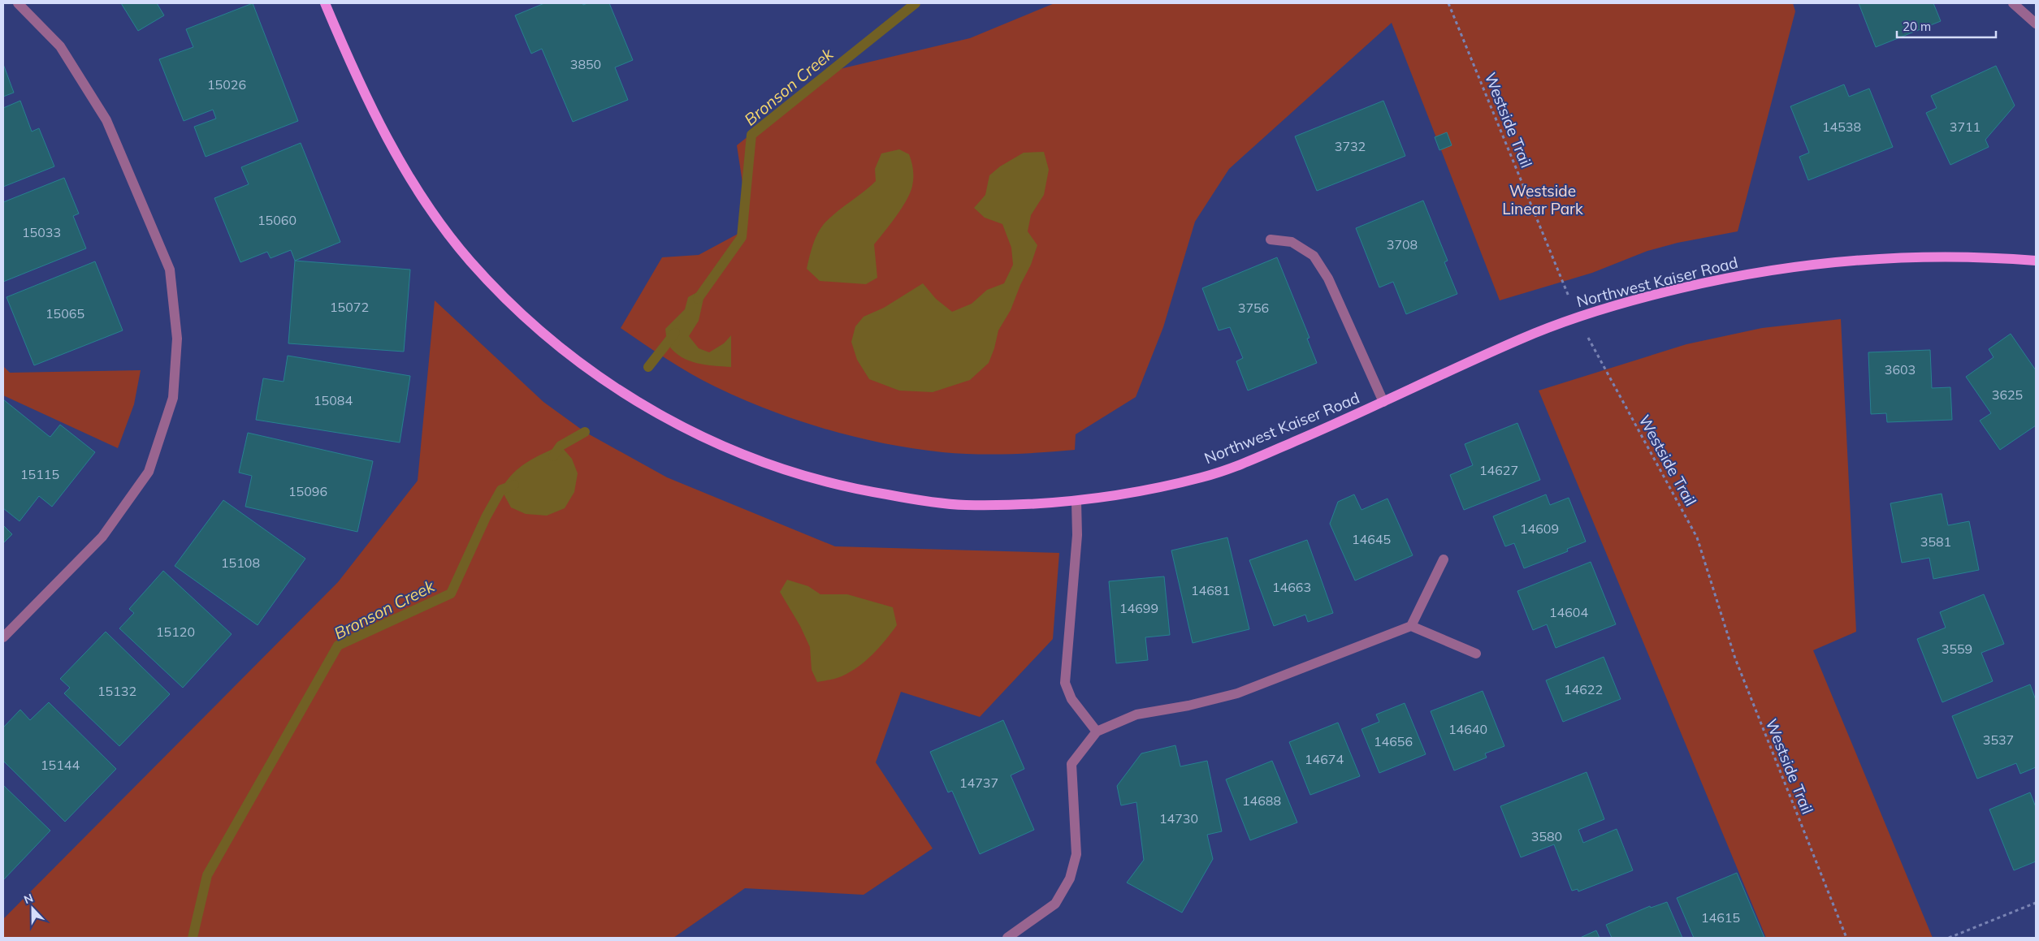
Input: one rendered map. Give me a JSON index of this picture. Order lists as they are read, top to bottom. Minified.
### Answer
{"streets":{"main road":["Northwest Kaiser Road"],"path":["Westside Trail"]},"crossings":[["Westside Trail","Northwest Kaiser Road"]],"water":["Bronson Creek"],"parks":["Westside Linear Park"],"house_numbers":["3850","15026","14538","3711","3732","15060","15033","3708","15072","3756","15065","3603","3625","15084","14627","15115","15096","14609","14645","3581","15108","14663","14681","14699","14604","15120","3559","14622","15132","14640","3537","14656","14674","15144","14737","14688","14730","3580","14615"],"scale_bar":"20 m","north":"top"}
